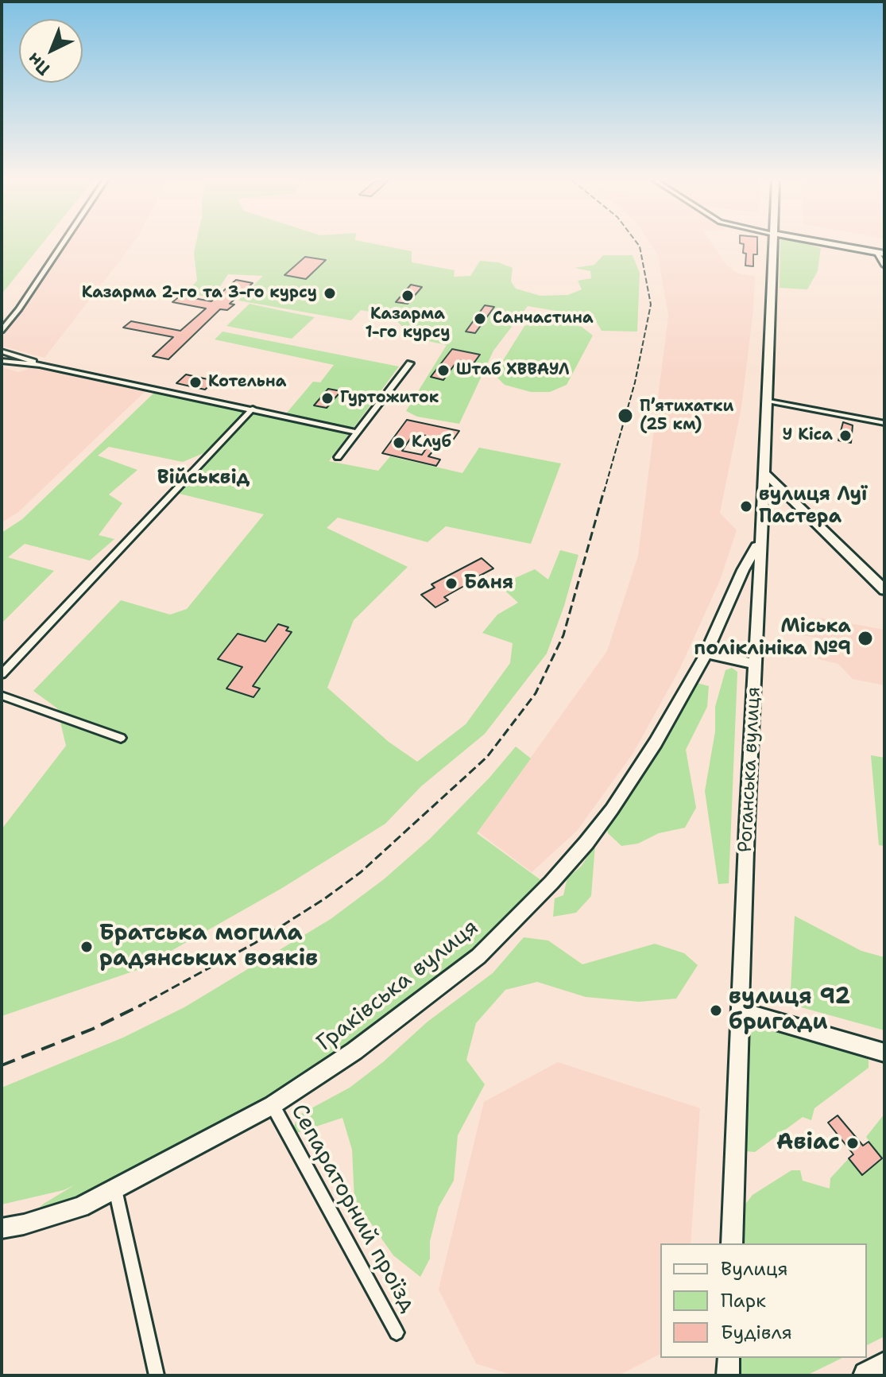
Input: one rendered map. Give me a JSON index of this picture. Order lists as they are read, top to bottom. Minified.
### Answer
{"streets":{"main road":["Роганська вулиця","Граківська вулиця"],"street":["Сепараторний проїзд"]},"crossings":[["Роганська вулиця","Граківська вулиця"],["Граківська вулиця","Сепараторний проїзд"]],"districts":["Військвід"],"places":["Казарма 2-го та 3-го курсу","Казарма 1-го курсу","Санчастина","Штаб ХВВАУЛ","Котельна","Гуртожиток","Пʼятихатки (25 км)","У Кіса","Клуб","вулиця Луї Пастера","Баня","Міська поліклініка №9","Братська могила радянських вояків","вулиця 92 бригади","Авіас"],"legend":["Вулиця","Парк","Будівля"],"north":"bottom left"}
